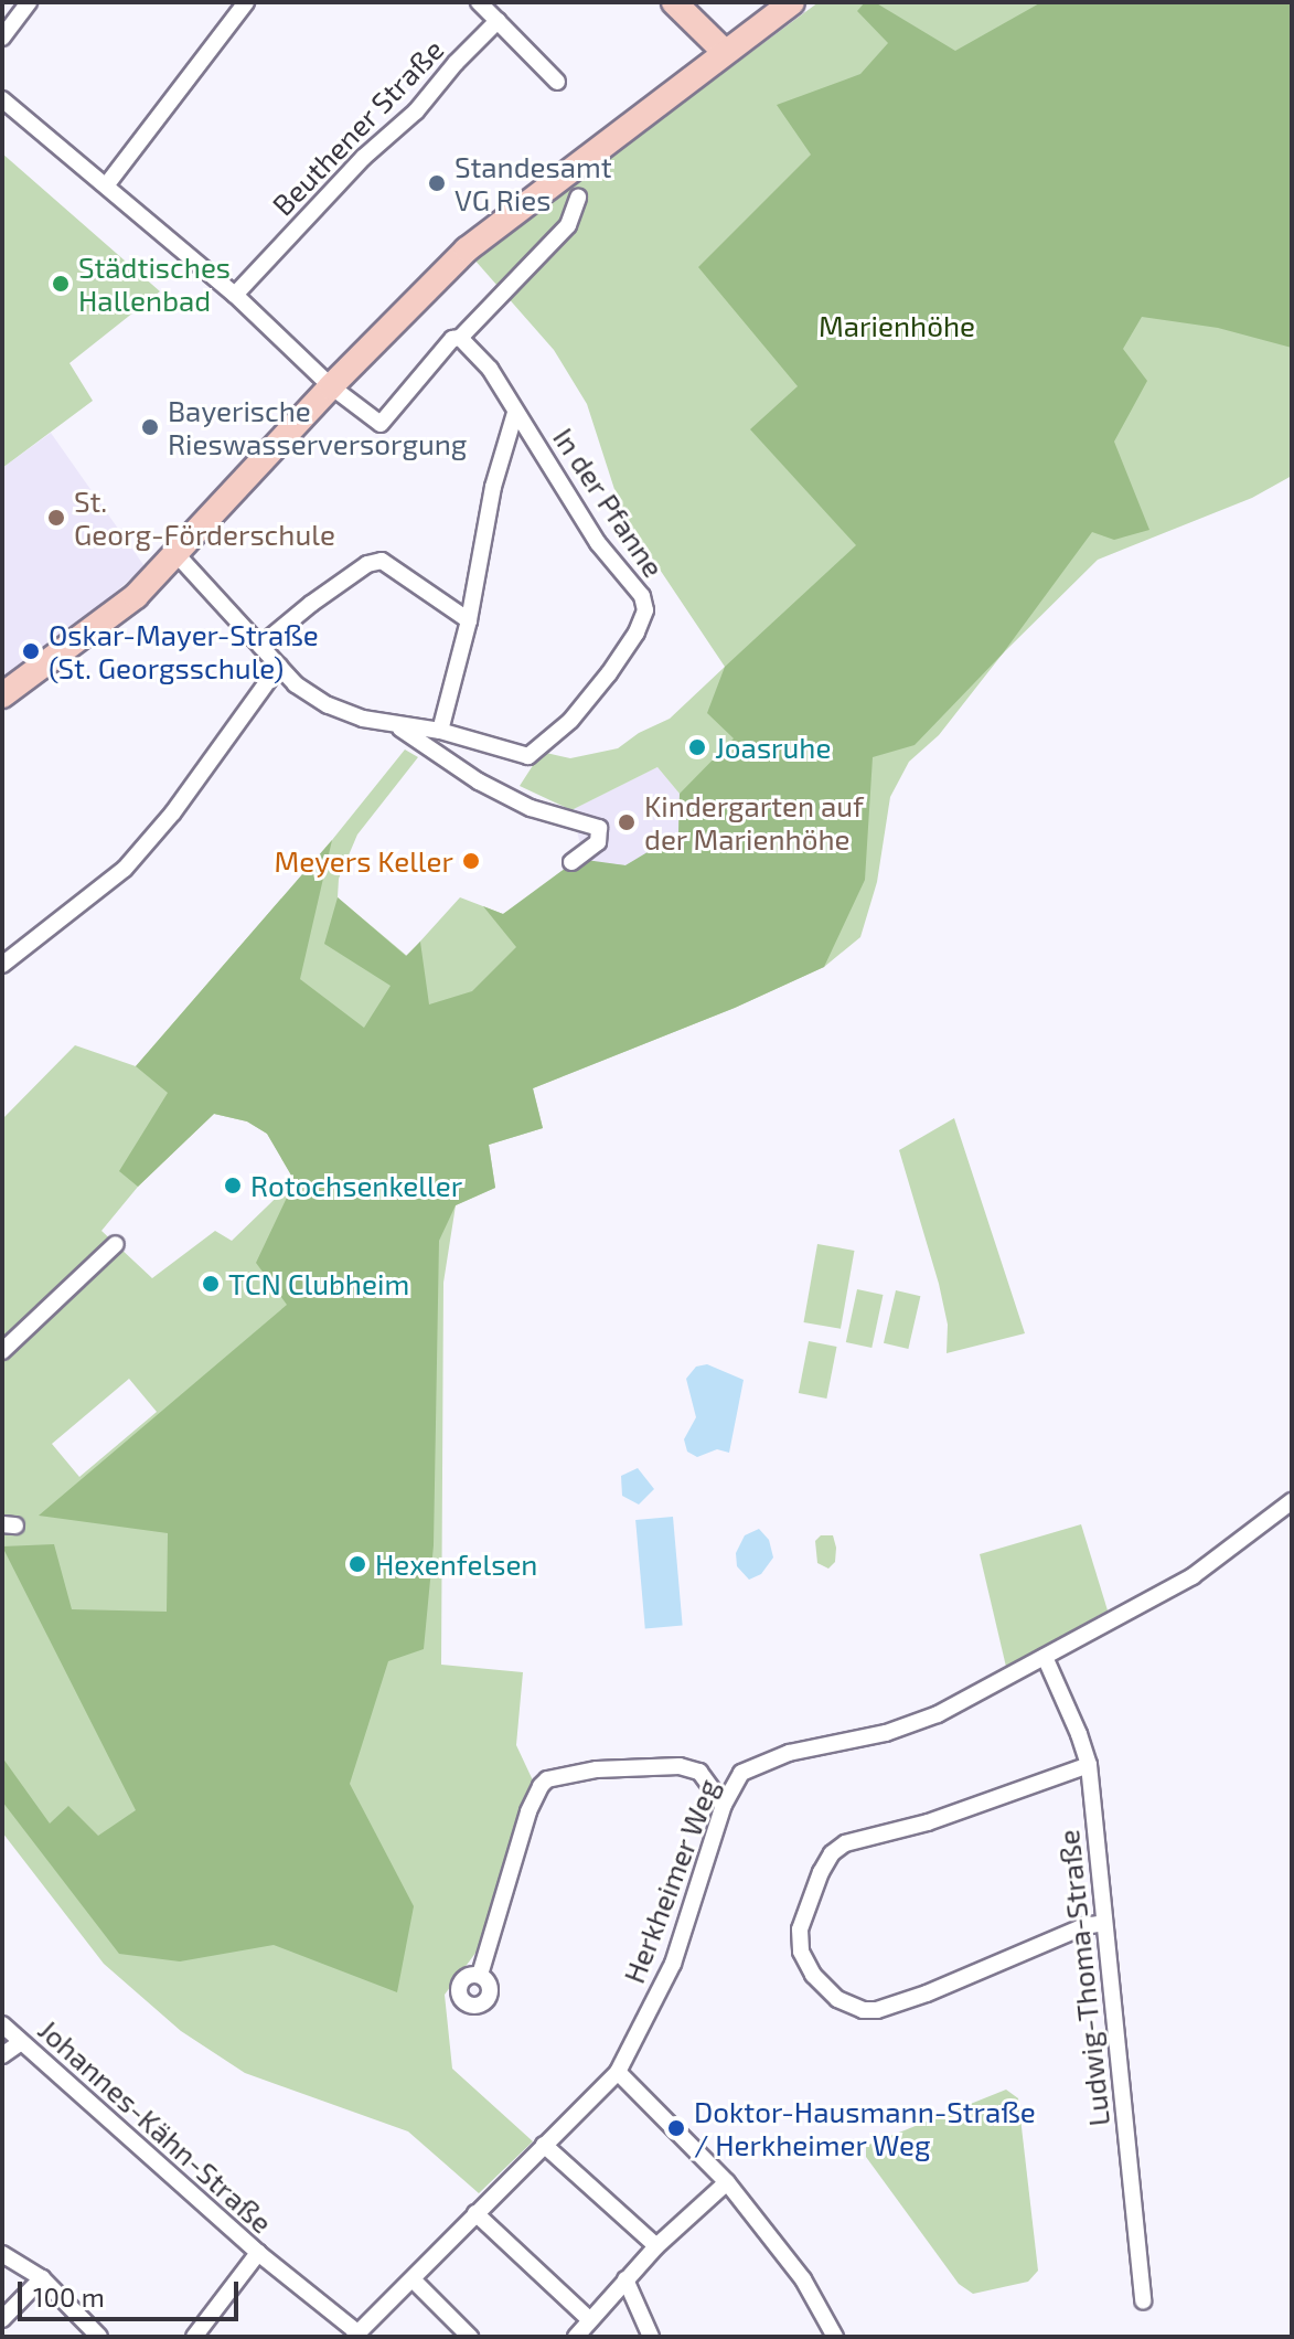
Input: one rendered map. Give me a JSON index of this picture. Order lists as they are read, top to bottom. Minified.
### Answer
{"streets":{"street":["Beuthener Straße","In der Pfanne","Herkheimer Weg","Ludwig-Thoma-Straße","Johannes-Kähn-Straße"]},"crossings":[["Herkheimer Weg","Ludwig-Thoma-Straße"],["Herkheimer Weg","Johannes-Kähn-Straße"]],"parks":["Marienhöhe"],"places":["Standesamt VG Ries","Städtisches Hallenbad","Bayerische Rieswasserversorgung","St. Georg-Förderschule","Oskar-Mayer-Straße (St. Georgsschule)","Joasruhe","Kindergarten auf der Marienhöhe","Meyers Keller","Rotochsenkeller","TCN Clubheim","Hexenfelsen","Doktor-Hausmann-Straße / Herkheimer Weg"],"scale_bar":"100 m"}
